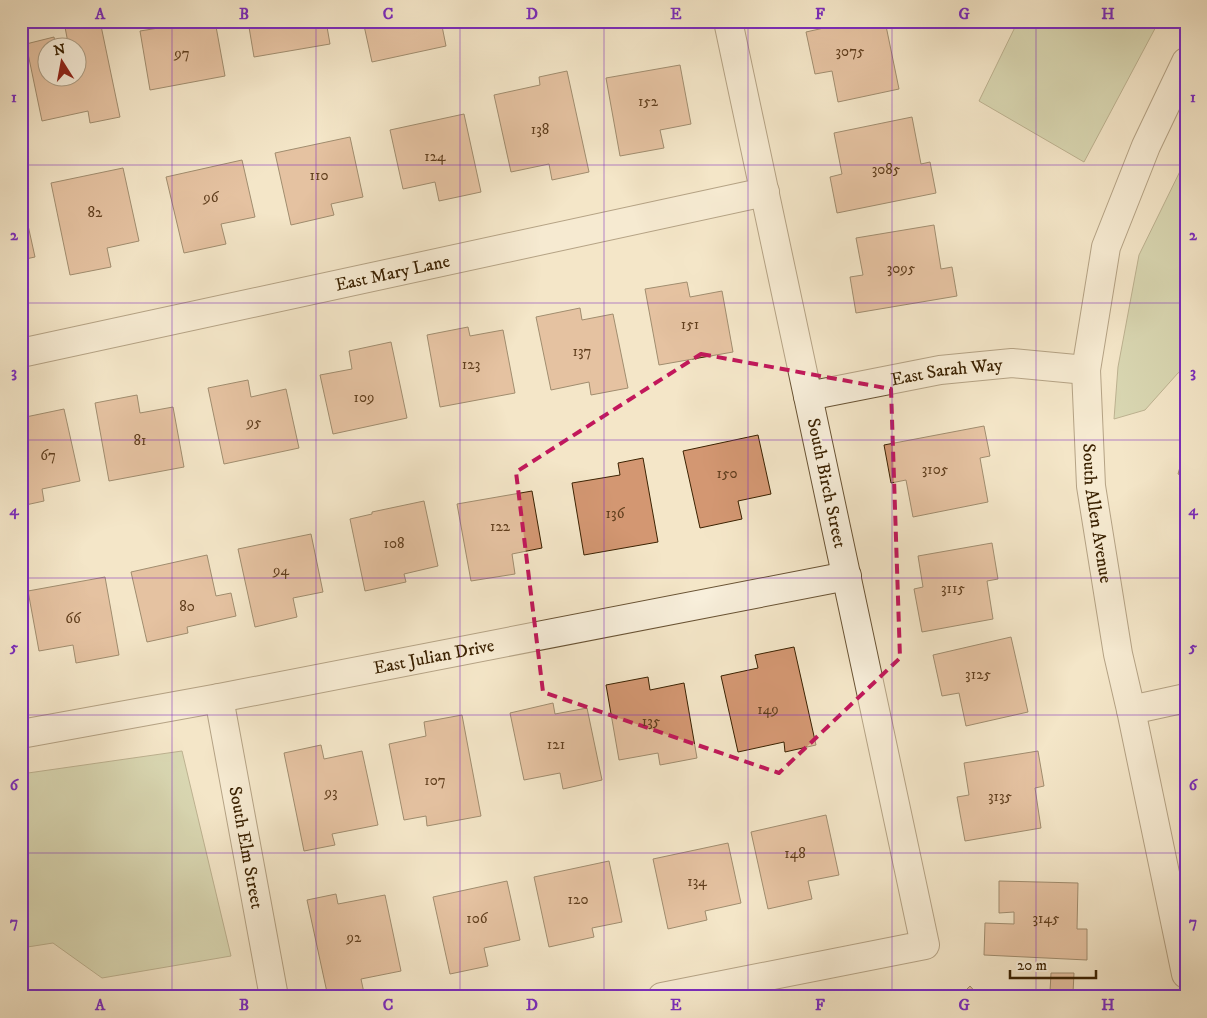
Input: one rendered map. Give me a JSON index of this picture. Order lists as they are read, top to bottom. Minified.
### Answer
{"streets":{"street":["East Mary Lane","East Sarah Way","South Birch Street","South Allen Avenue","East Julian Drive","South Elm Street"]},"crossings":[["East Mary Lane","South Birch Street"],["East Sarah Way","South Birch Street"],["East Sarah Way","South Allen Avenue"],["South Birch Street","East Julian Drive"],["East Julian Drive","South Elm Street"]],"house_numbers":["3075","97","152","138","124","3085","110","96","82","3095","151","137","123","109","95","81","67","3105","150","136","122","108","94","3115","80","66","3125","149","135","121","107","93","3135","148","134","120","106","3145","92"],"scale_bar":"20 m","north":"top","grid":{"columns":["A","B","C","D","E","F","G","H"],"rows":["1","2","3","4","5","6","7"]}}
